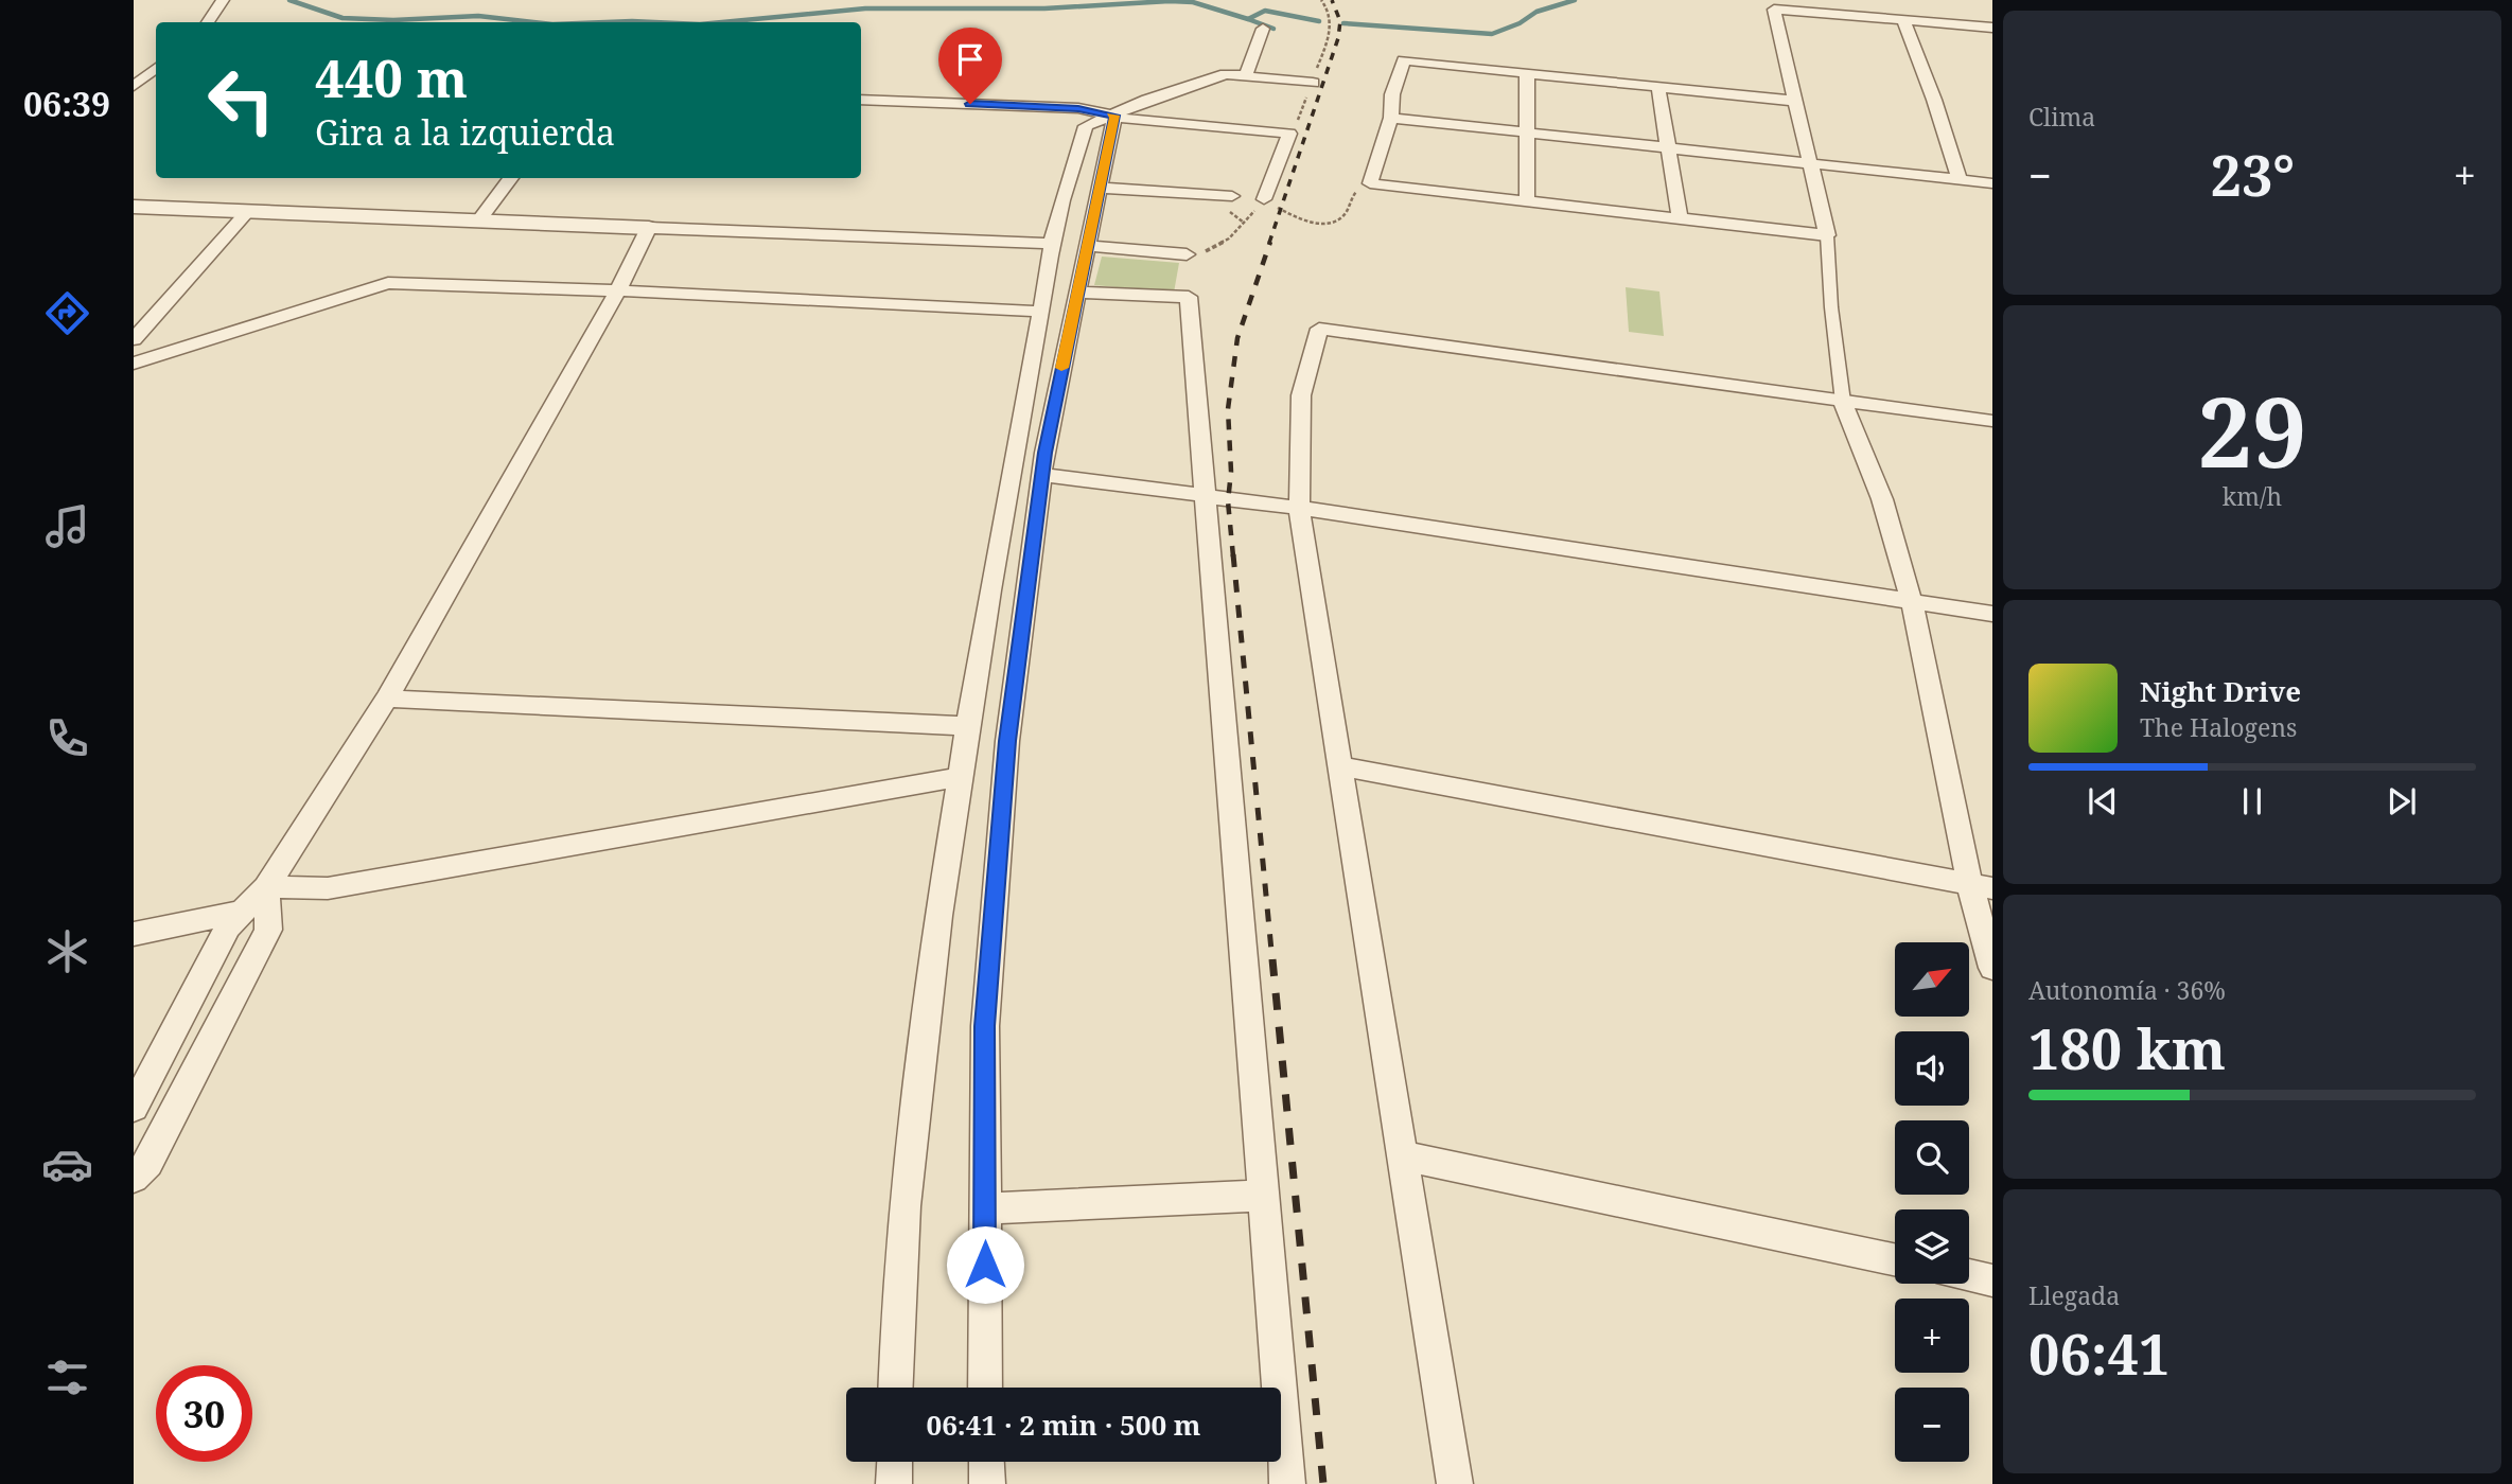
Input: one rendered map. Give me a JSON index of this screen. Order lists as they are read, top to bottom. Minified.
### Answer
{"north":"top right","page":{"tabs":"06:39","tile":["Clima",["29","km/h"],["Autonomía · 36%","180 km"],["Llegada","06:41"]],"turn":["440 m","Gira a la izquierda"],"heat":["−","23°","+"],"song":["Night Drive","The Halogens"],"map_buttons":["+","−"],"limit":"30","trip":"06:41 · 2 min · 500 m"}}
